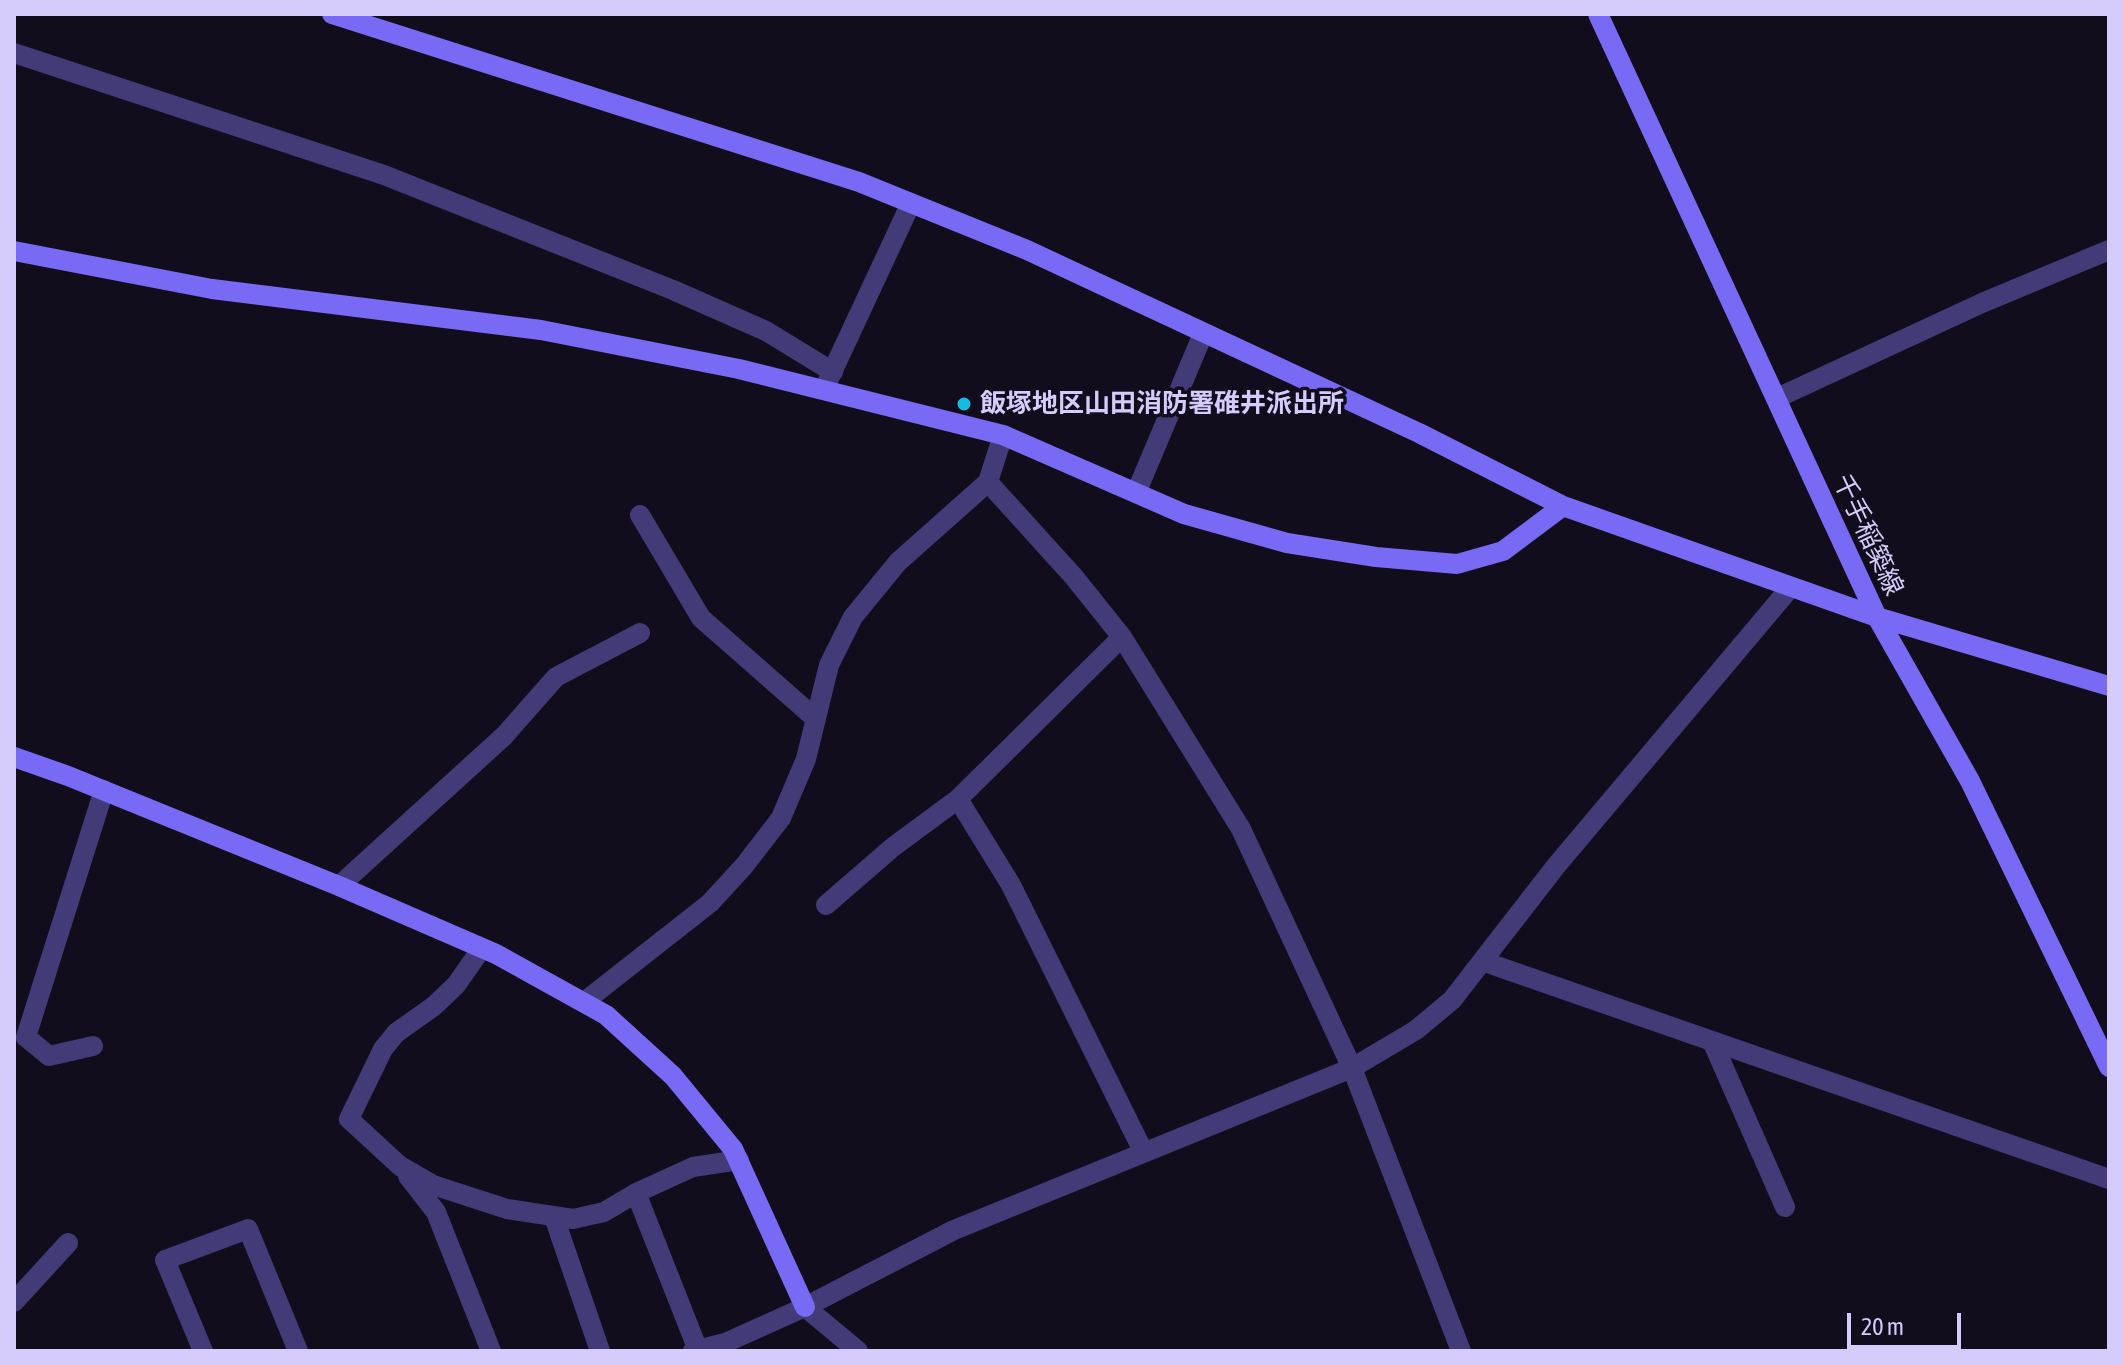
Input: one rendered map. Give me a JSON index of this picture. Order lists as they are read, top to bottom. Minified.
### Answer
{"streets":{"street":["千手稲築線"]},"places":["飯塚地区山田消防署碓井派出所"],"scale_bar":"20 m"}
